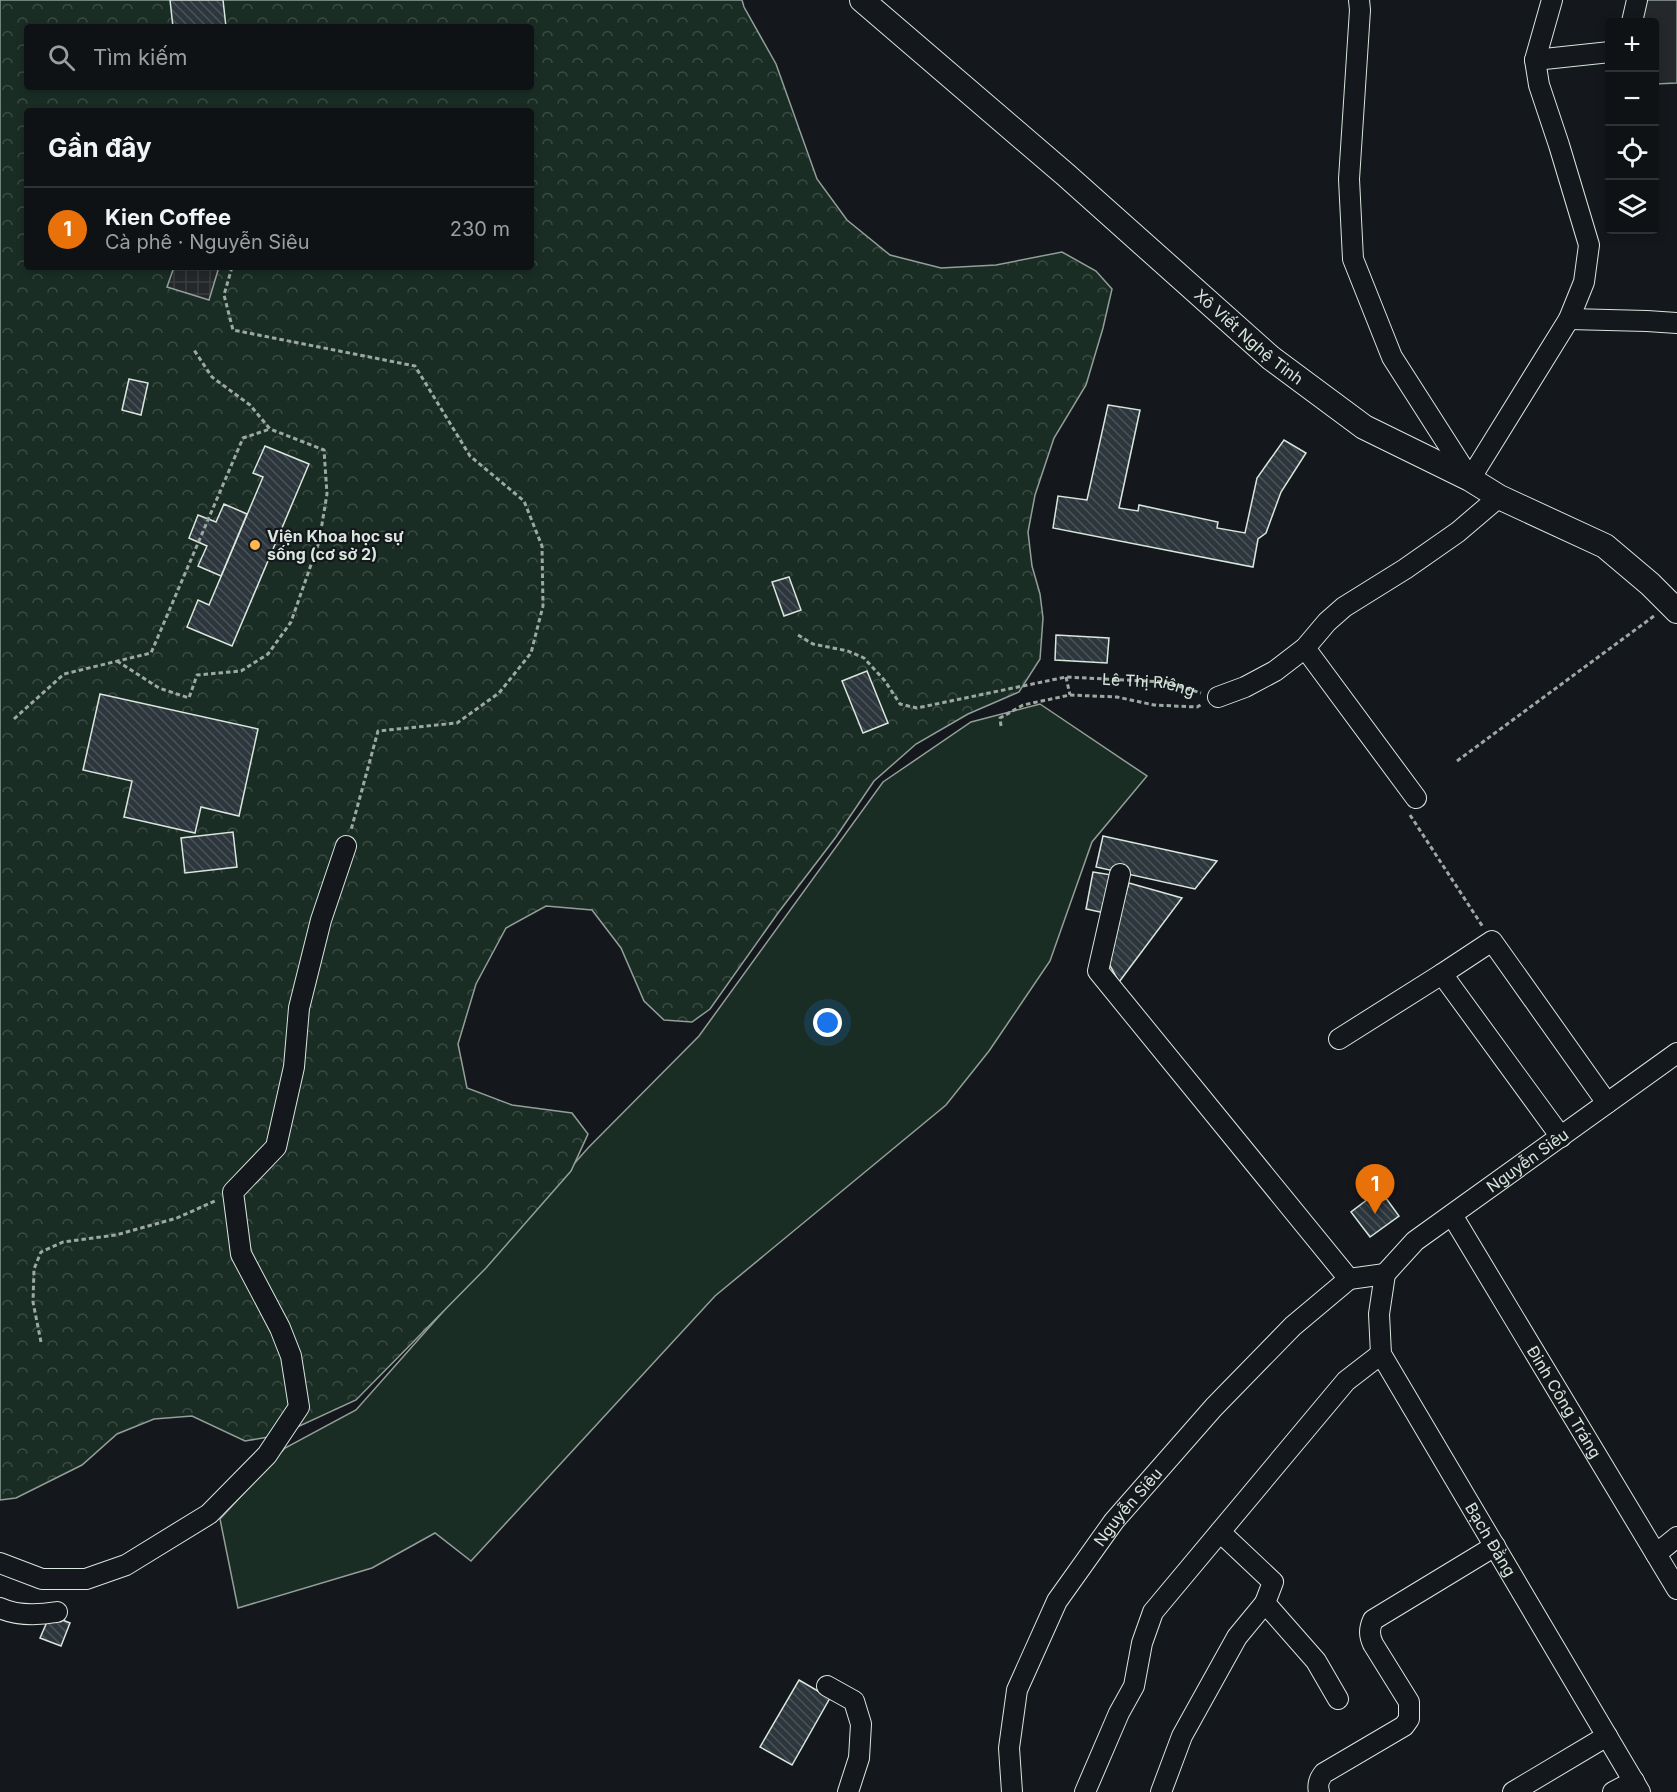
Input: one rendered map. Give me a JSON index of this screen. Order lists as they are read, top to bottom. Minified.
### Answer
{"streets":{"main road":["Xô Viết Nghệ Tỉnh"],"street":["Lê Thị Riêng","Nguyễn Siêu","Đinh Công Tráng","Bạch Đằng"]},"crossings":[["Xô Viết Nghệ Tỉnh","Lê Thị Riêng"],["Nguyễn Siêu","Đinh Công Tráng"],["Nguyễn Siêu","Bạch Đằng"]],"places":["Viện Khoa học sự sống (cơ sở 2)"],"page":{"map_buttons":["+","−"],"search":"Tìm kiếm","heading":"Gần đây","list":[{"mark":"1","name":"Kien Coffee","note":"Cà phê · Nguyễn Siêu","value":"230 m"}],"pins":"1"}}
